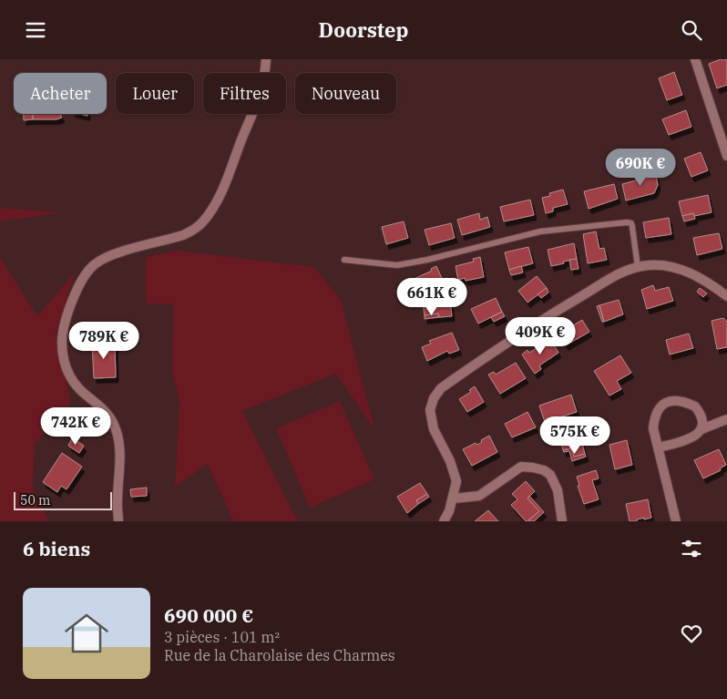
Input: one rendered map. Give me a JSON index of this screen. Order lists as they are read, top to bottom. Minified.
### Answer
{"scale_bar":"50 m","page":{"header":"Doorstep","chip":["Acheter","Louer","Filtres","Nouveau"],"price":["690K €","661K €","409K €","789K €","742K €","575K €"],"scale":"50 m","heading":"6 biens","list":[{"name":"690 000 €","note":"3 pièces · 101 m² · Rue de la Charolaise des Charmes"}]}}
